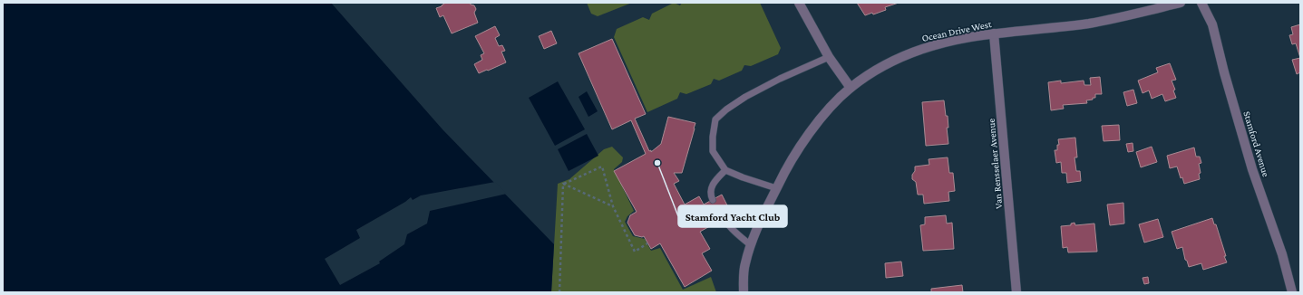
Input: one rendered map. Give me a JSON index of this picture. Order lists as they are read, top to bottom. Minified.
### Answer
{"streets":{"street":["Ocean Drive West","Stamford Avenue","Van Rensselaer Avenue"]},"crossings":[["Ocean Drive West","Van Rensselaer Avenue"]],"places":["Stamford Yacht Club"]}
